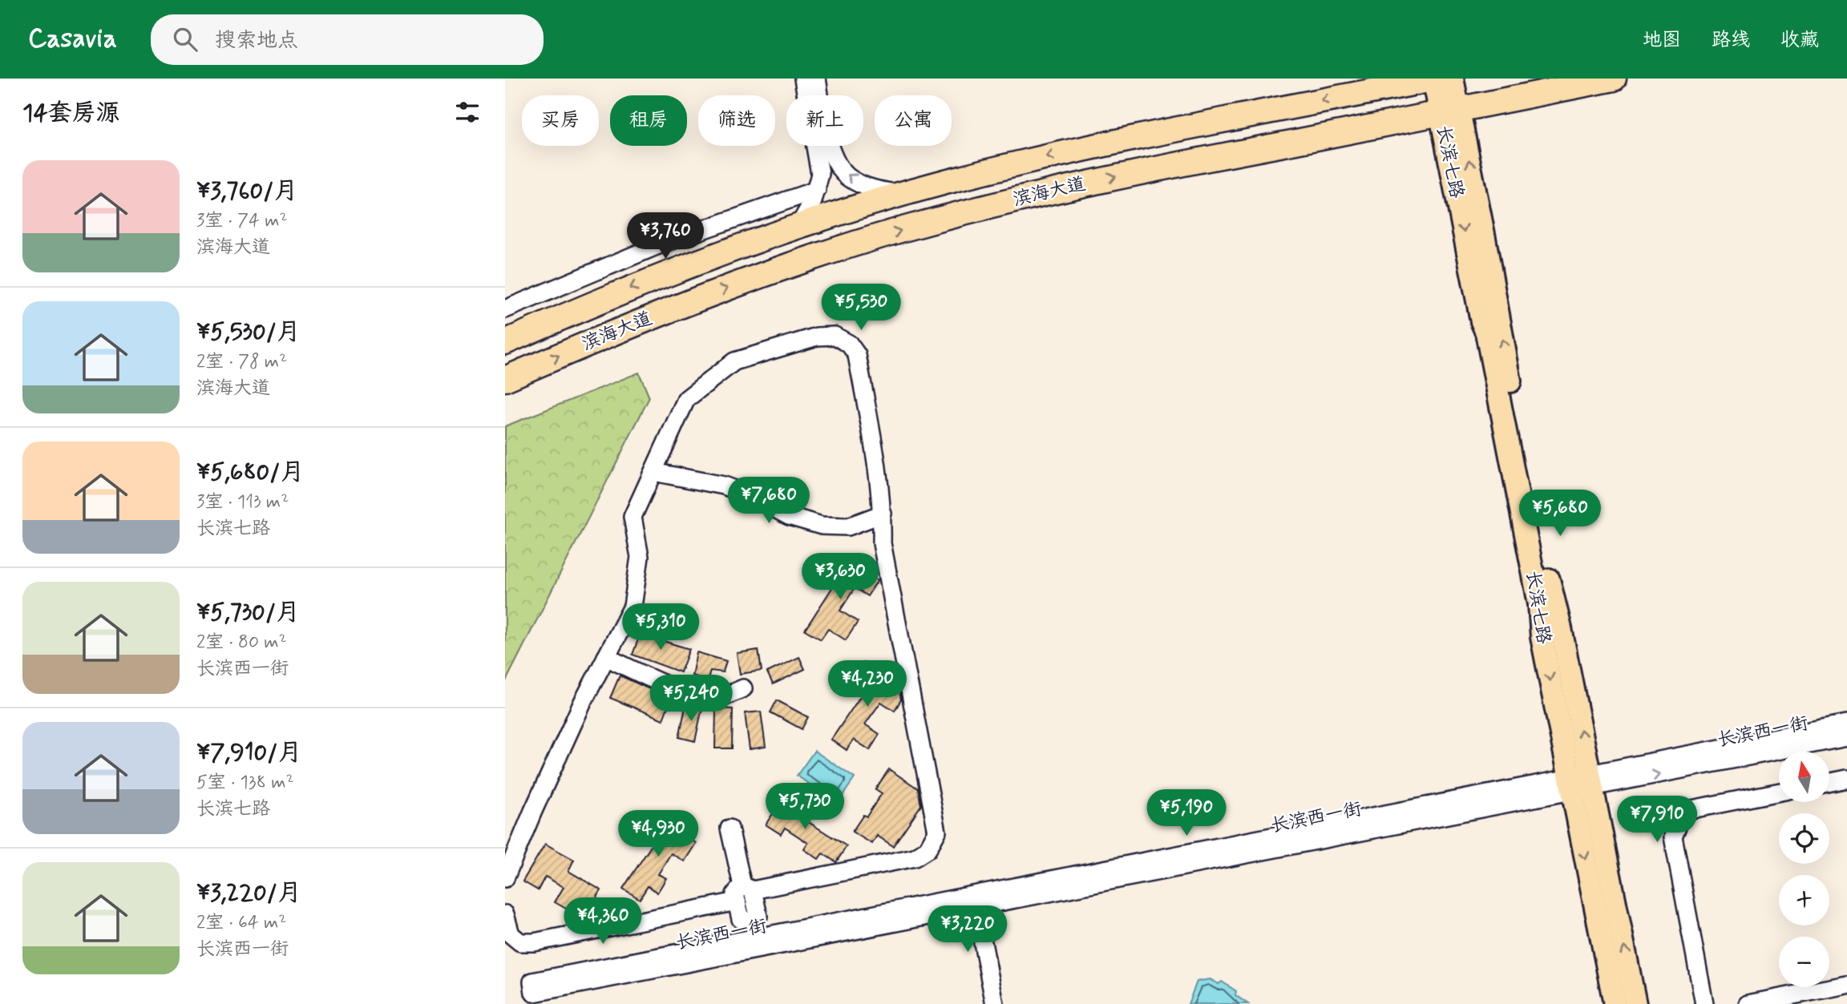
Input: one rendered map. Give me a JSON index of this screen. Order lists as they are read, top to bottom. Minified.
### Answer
{"streets":{"highway":["滨海大道"],"main road":["长滨七路"],"street":["长滨西一街"]},"crossings":[["长滨七路","滨海大道"],["长滨七路","长滨西一街"]],"north":"top","page":{"header":"Casavia","search":"搜索地点","nav":["地图","路线","收藏"],"heading":"14套房源","chip":["买房","租房","筛选","新上","公寓"],"list":[{"name":"¥3,760/月","note":"3室 · 74 m² · 滨海大道"},{"name":"¥5,530/月","note":"2室 · 78 m² · 滨海大道"},{"name":"¥5,680/月","note":"3室 · 113 m² · 长滨七路"},{"name":"¥5,730/月","note":"2室 · 80 m² · 长滨西一街"},{"name":"¥7,910/月","note":"5室 · 138 m² · 长滨七路"},{"name":"¥3,220/月","note":"2室 · 64 m² · 长滨西一街"}],"price":["¥3,760","¥5,530","¥7,680","¥5,680","¥3,630","¥5,310","¥4,230","¥5,240","¥5,730","¥5,190","¥7,910","¥4,930","¥4,360","¥3,220"],"map_buttons":["+","−"]}}
